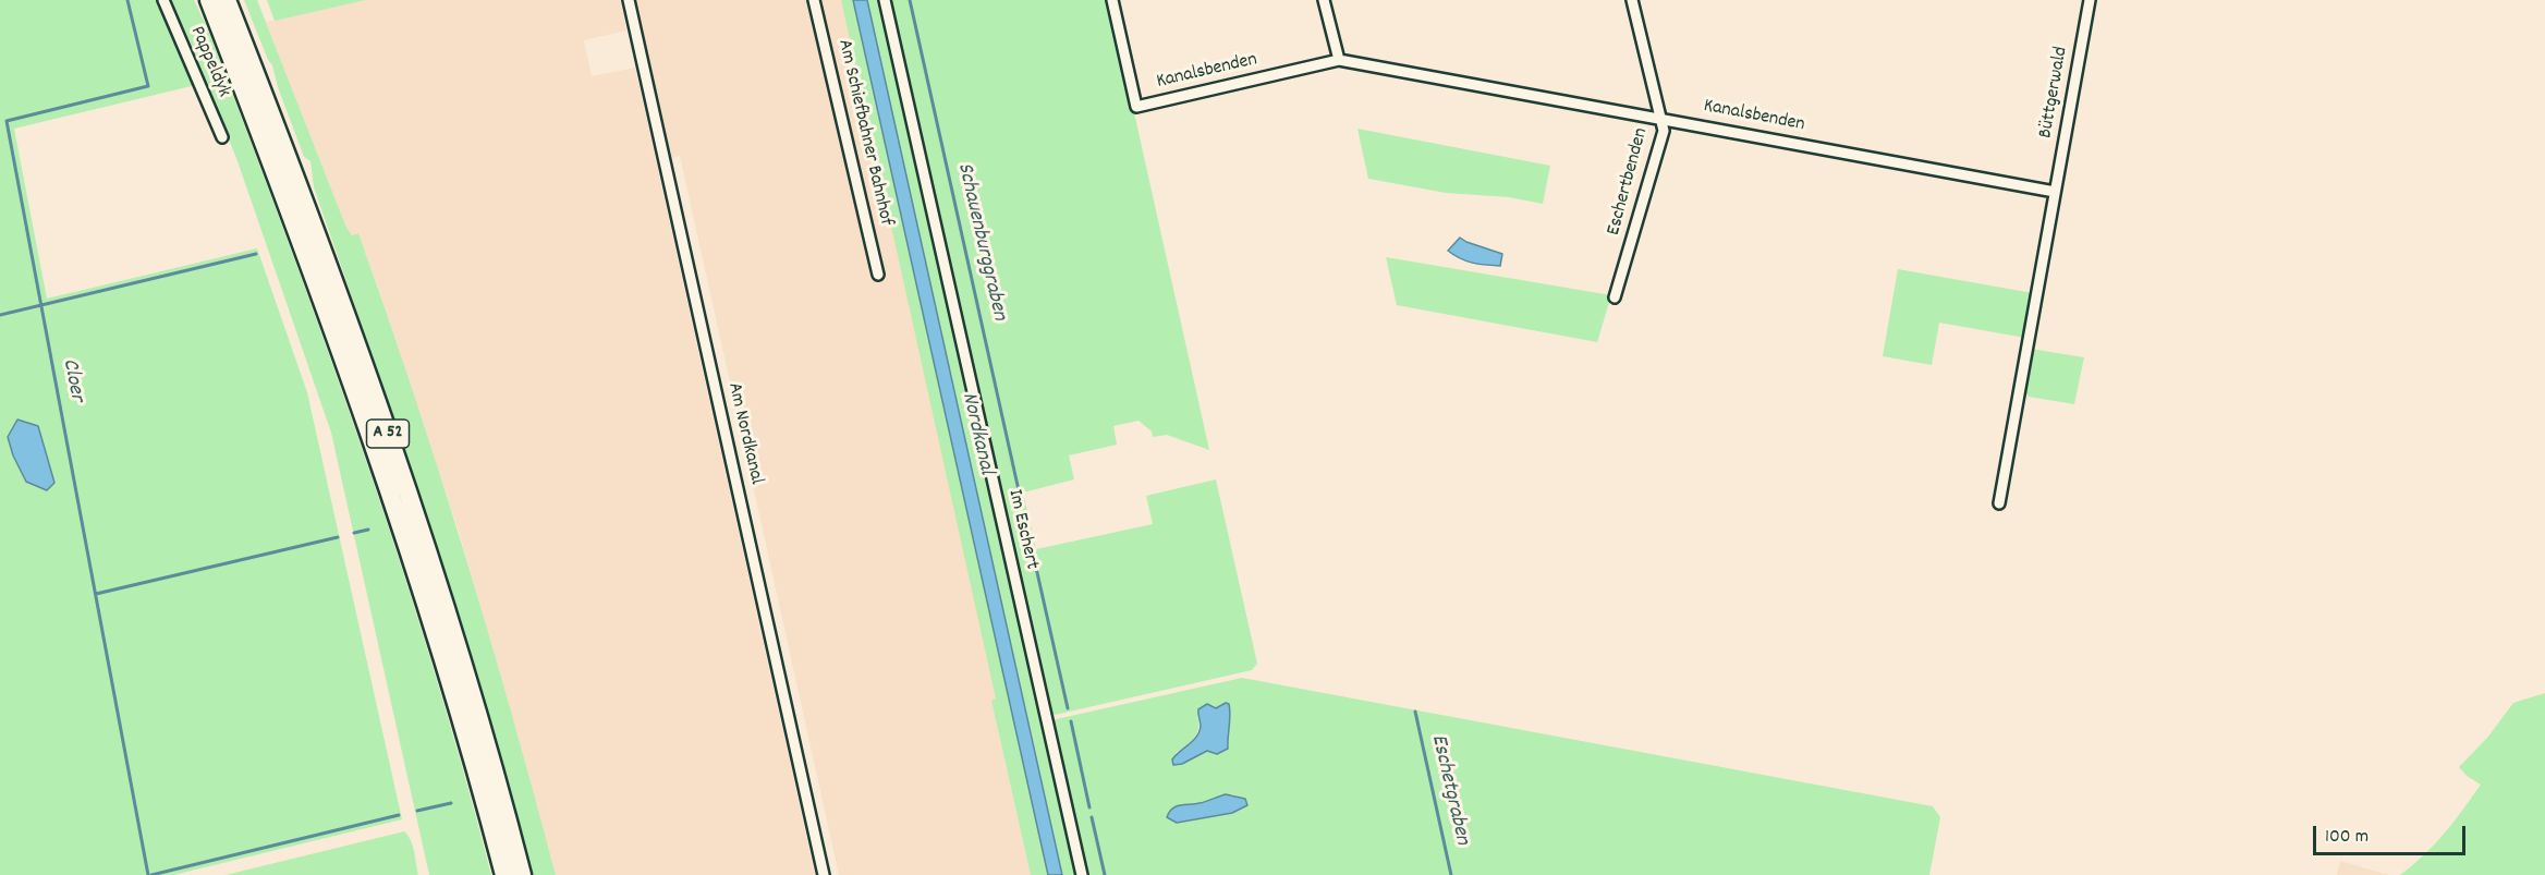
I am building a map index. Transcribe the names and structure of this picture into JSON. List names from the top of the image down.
{
  "streets": {
    "highway": ["A 52"],
    "street": [
      "Pappeldyk",
      "Kanalsbenden",
      "Büttgerwald",
      "Am Schiefbahner Bahnhof",
      "Eschertbenden",
      "Am Nordkanal",
      "Im Eschert"
    ]
  },
  "crossings": [
    ["Kanalsbenden", "Büttgerwald"],
    ["Kanalsbenden", "Eschertbenden"]
  ],
  "water": [
    "Schauenburggraben",
    "Cloer",
    "Nordkanal",
    "Eschetgraben"
  ],
  "scale_bar": "100 m"
}
